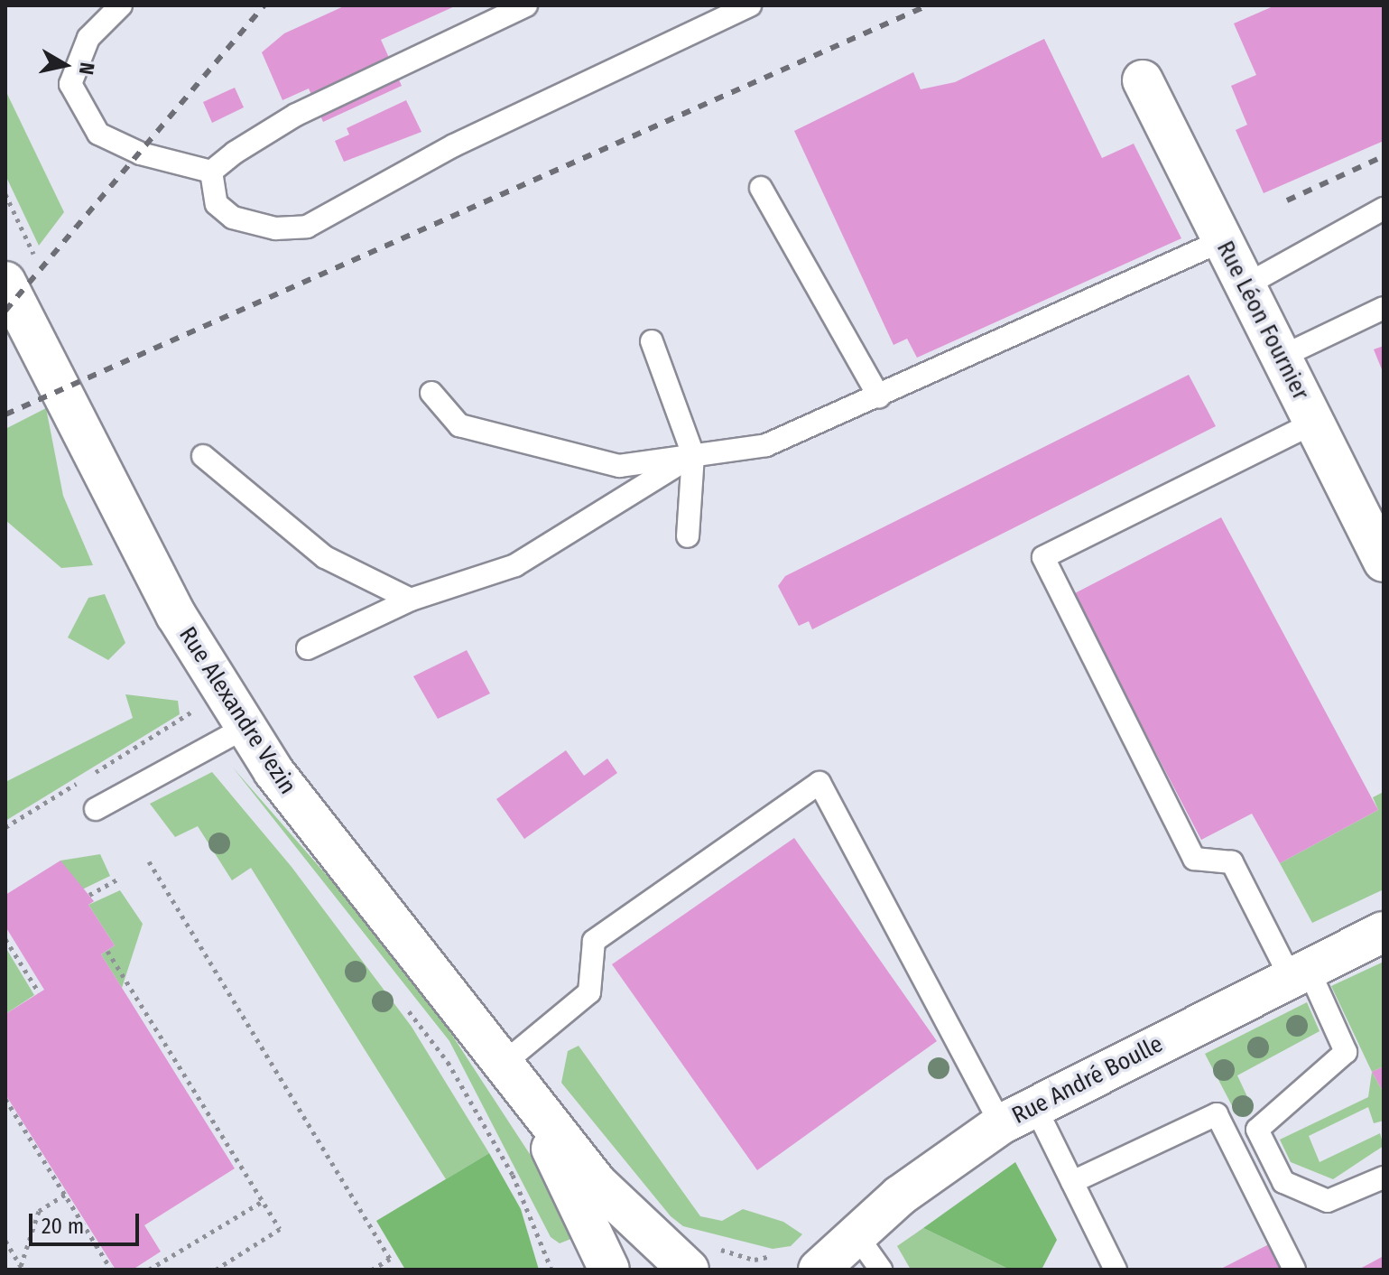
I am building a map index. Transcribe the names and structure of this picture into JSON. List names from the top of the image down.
{
  "streets": {
    "street": ["Rue Léon Fournier", "Rue Alexandre Vezin", "Rue André Boulle"]
  },
  "scale_bar": "20 m",
  "north": "right"
}
